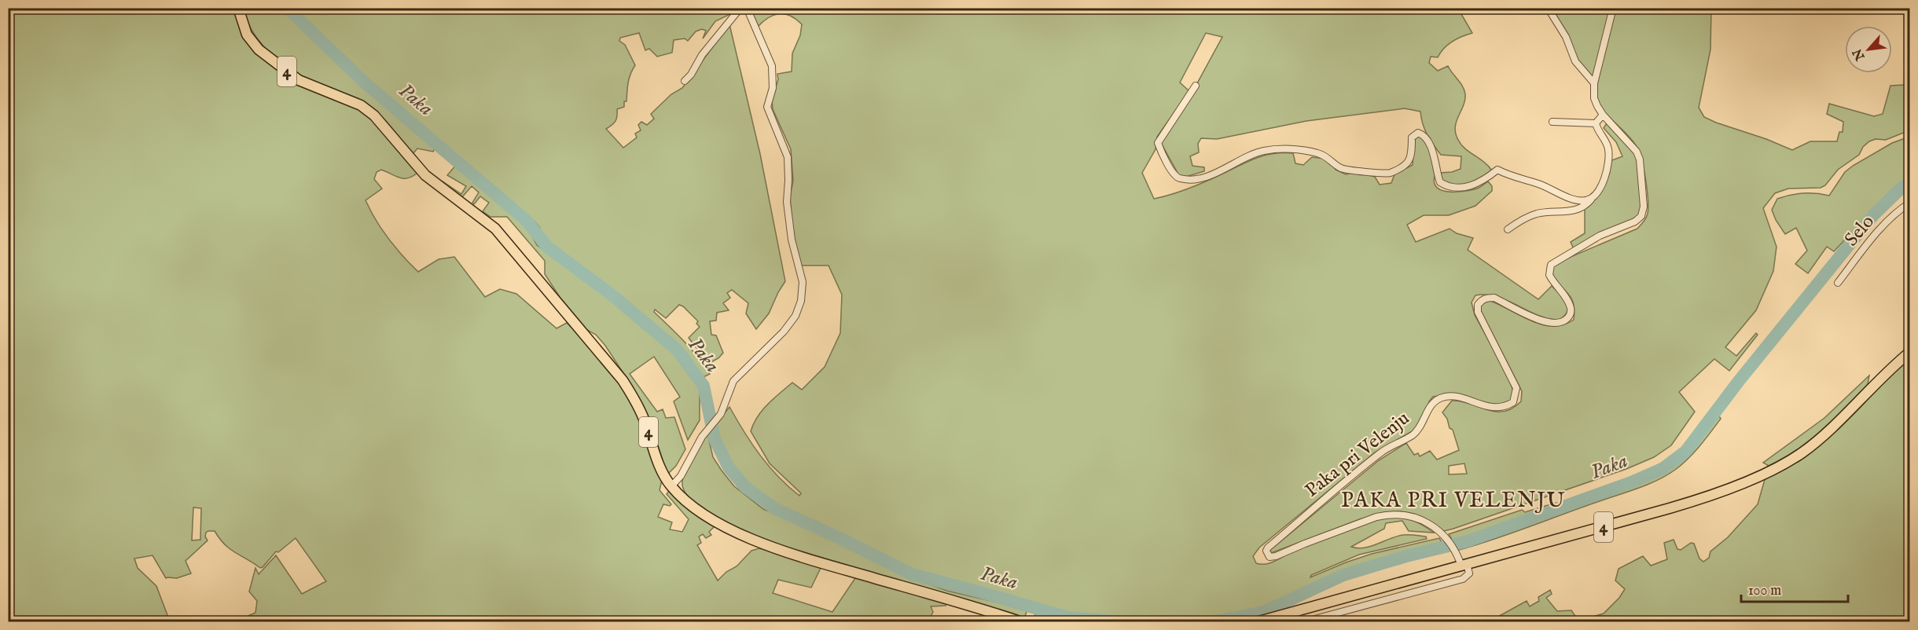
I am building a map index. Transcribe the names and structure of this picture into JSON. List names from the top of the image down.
{
  "streets": {
    "main road": ["4"],
    "street": ["Selo", "Paka pri Velenju"]
  },
  "crossings": [
    ["4", "Paka pri Velenju"]
  ],
  "districts": ["PAKA PRI VELENJU"],
  "water": ["Paka"],
  "scale_bar": "100 m",
  "north": "bottom left"
}
